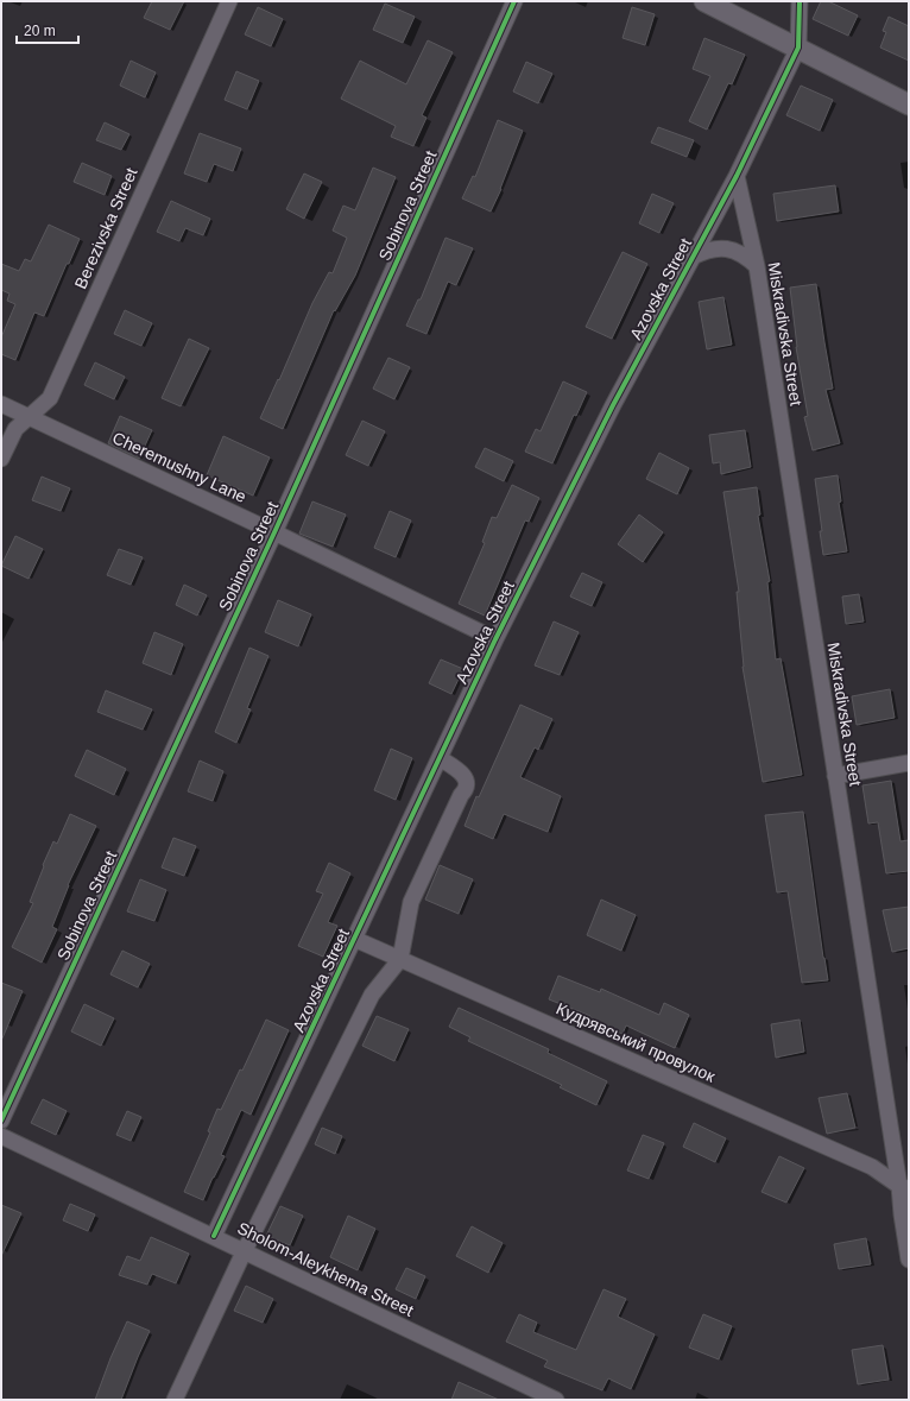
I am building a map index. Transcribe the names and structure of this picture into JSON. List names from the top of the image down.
{
  "streets": {
    "street": [
      "Sobinova Street",
      "Berezivska Street",
      "Azovska Street",
      "Miskradivska Street",
      "Cheremushny Lane",
      "Кудрявський провулок",
      "Sholom-Aleykhema Street"
    ]
  },
  "crossings": [
    ["Sobinova Street", "Cheremushny Lane"],
    ["Berezivska Street", "Cheremushny Lane"],
    ["Azovska Street", "Miskradivska Street"],
    ["Azovska Street", "Cheremushny Lane"],
    ["Azovska Street", "Кудрявський провулок"],
    ["Azovska Street", "Sholom-Aleykhema Street"],
    ["Miskradivska Street", "Кудрявський провулок"]
  ],
  "scale_bar": "20 m"
}
